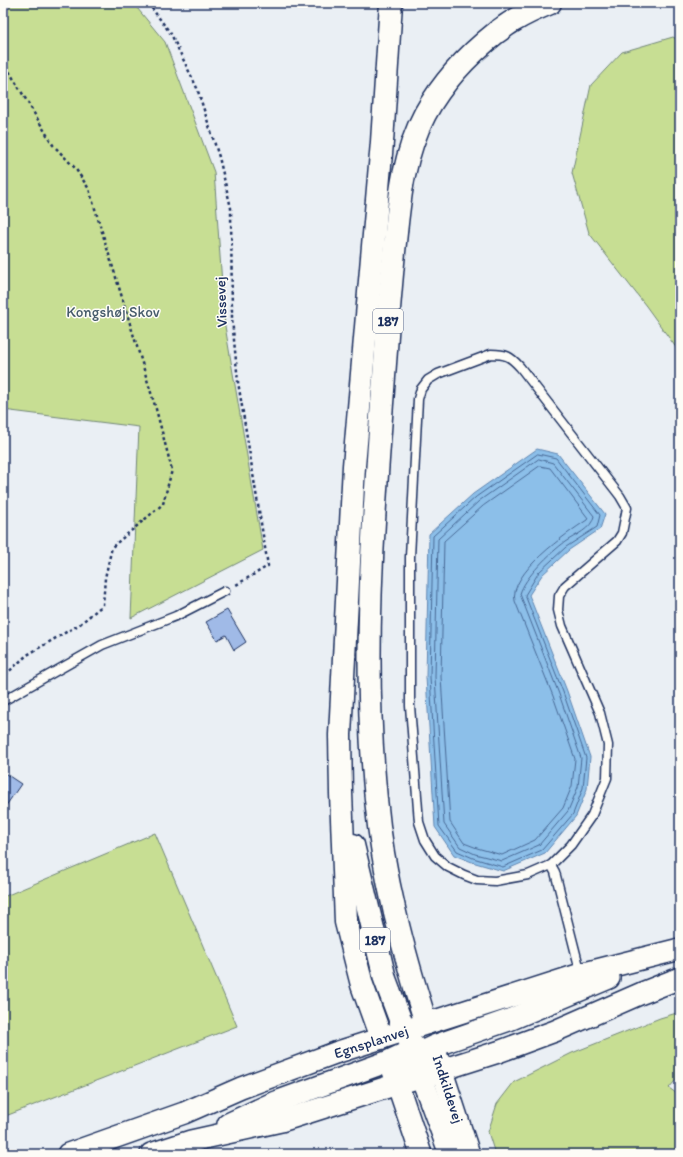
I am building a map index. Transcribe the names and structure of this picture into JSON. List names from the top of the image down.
{
  "streets": {
    "highway": ["187"],
    "main road": ["Egnsplanvej", "Indkildevej"],
    "path": ["Vissevej"]
  },
  "crossings": [
    ["187", "Egnsplanvej"]
  ],
  "parks": ["Kongshøj Skov"]
}
